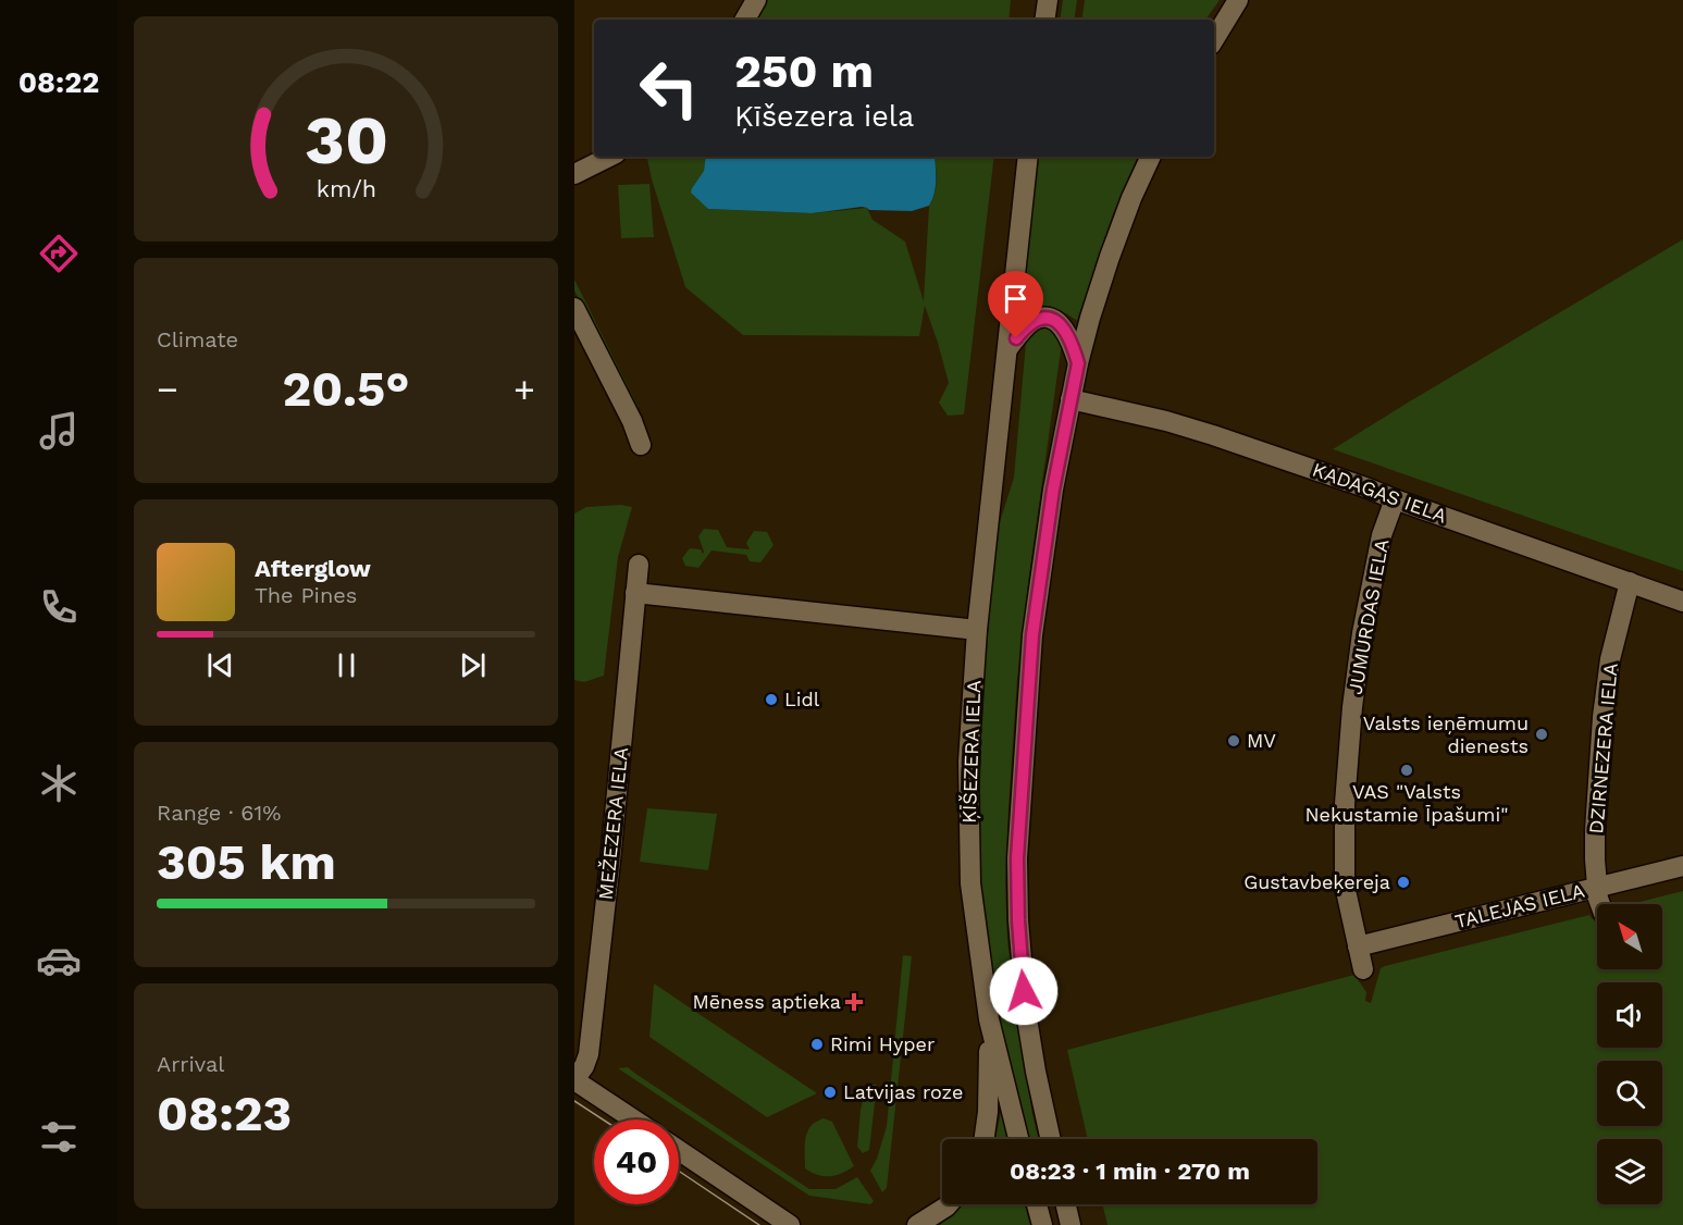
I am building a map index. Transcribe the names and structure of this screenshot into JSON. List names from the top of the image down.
{
  "streets": {
    "street": [
      "KADAGAS IELA",
      "JUMURDAS IELA",
      "DZIRNEZERA IELA",
      "ĶĪŠEZERA IELA",
      "MEŽEZERA IELA",
      "TALEJAS IELA"
    ]
  },
  "crossings": [
    ["KADAGAS IELA", "JUMURDAS IELA"],
    ["KADAGAS IELA", "DZIRNEZERA IELA"],
    ["JUMURDAS IELA", "TALEJAS IELA"],
    ["DZIRNEZERA IELA", "TALEJAS IELA"]
  ],
  "places": {
    "other": [
      "Lidl",
      "Valsts ieņēmumu dienests",
      "MV",
      "VAS \"Valsts Nekustamie Īpašumi\"",
      "Gustavbeķereja",
      "Rimi Hyper",
      "Latvijas roze"
    ],
    "health": ["Mēness aptieka"]
  },
  "north": "top left",
  "page": {
    "tabs": "08:22",
    "turn": ["250 m", "Ķīšezera iela"],
    "tile": [
      "Climate",
      ["Range · 61%", "305 km"],
      ["Arrival", "08:23"]
    ],
    "heat": ["−", "20.5°", "+"],
    "song": ["Afterglow", "The Pines"],
    "limit": "40",
    "trip": "08:23 · 1 min · 270 m",
    "gauge": ["30", "km/h"]
  }
}
